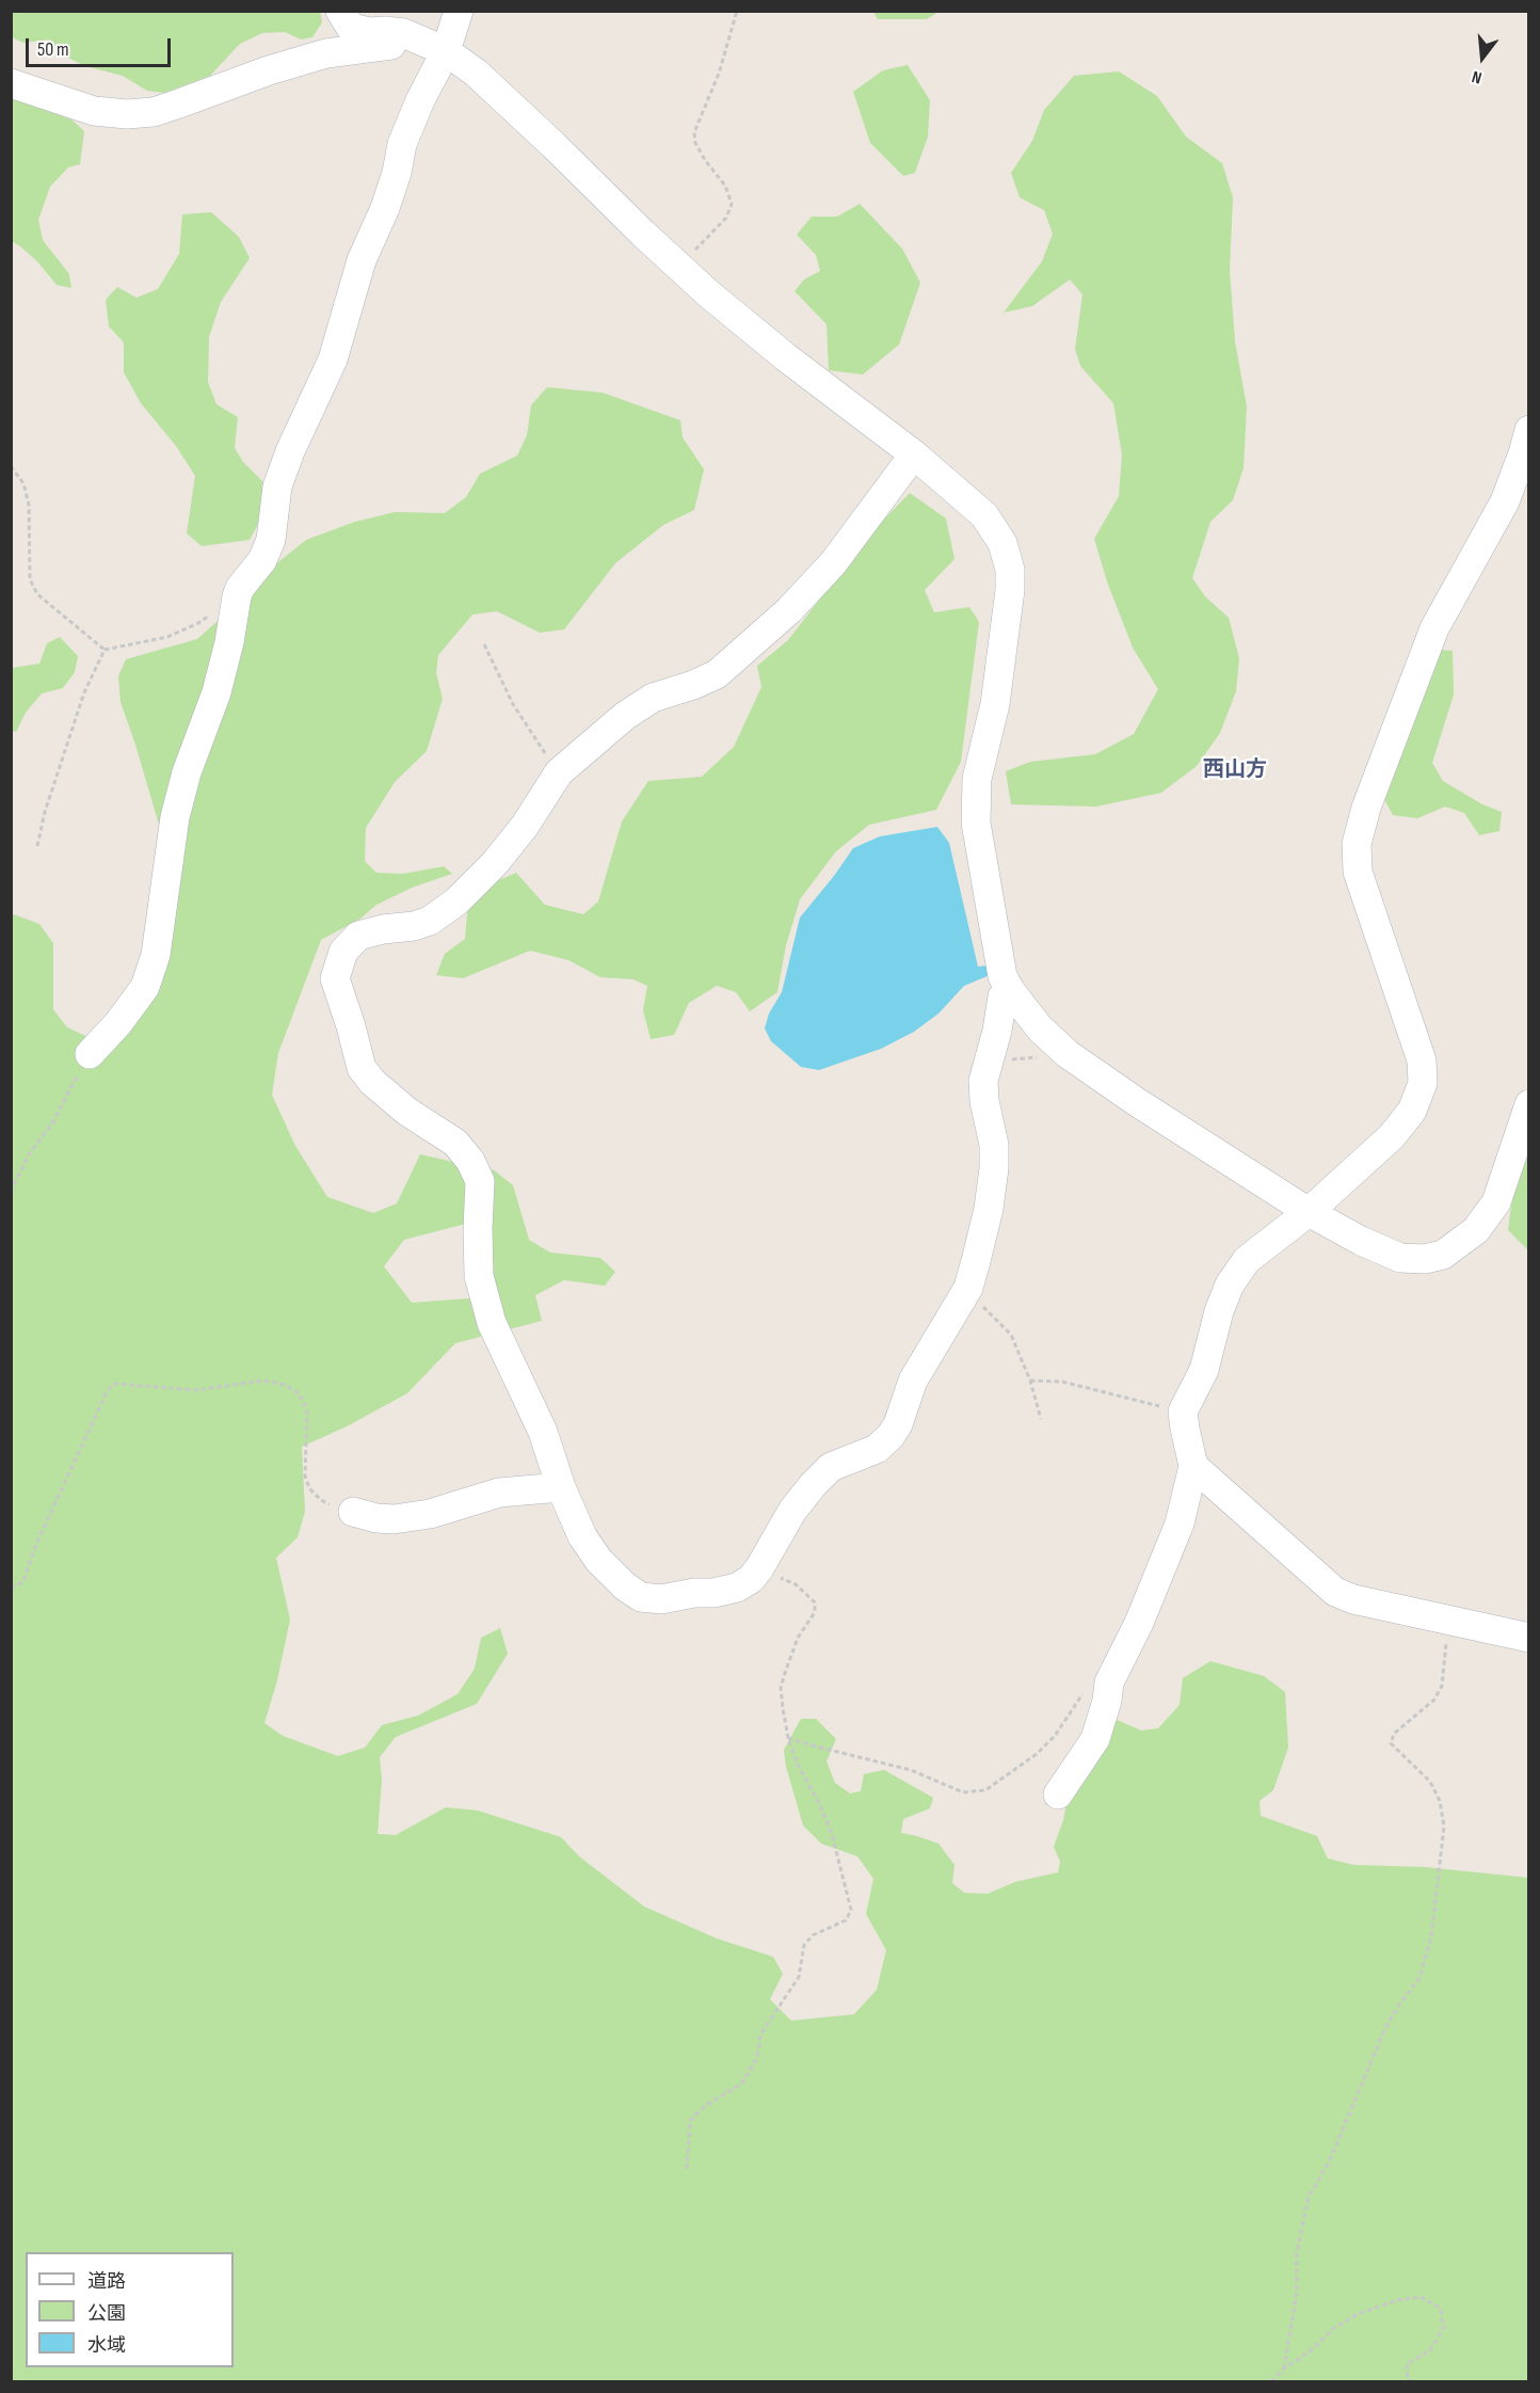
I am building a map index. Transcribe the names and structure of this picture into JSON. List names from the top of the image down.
{
  "districts": ["西山方"],
  "legend": ["道路", "公園", "水域"],
  "scale_bar": "50 m",
  "north": "bottom"
}
